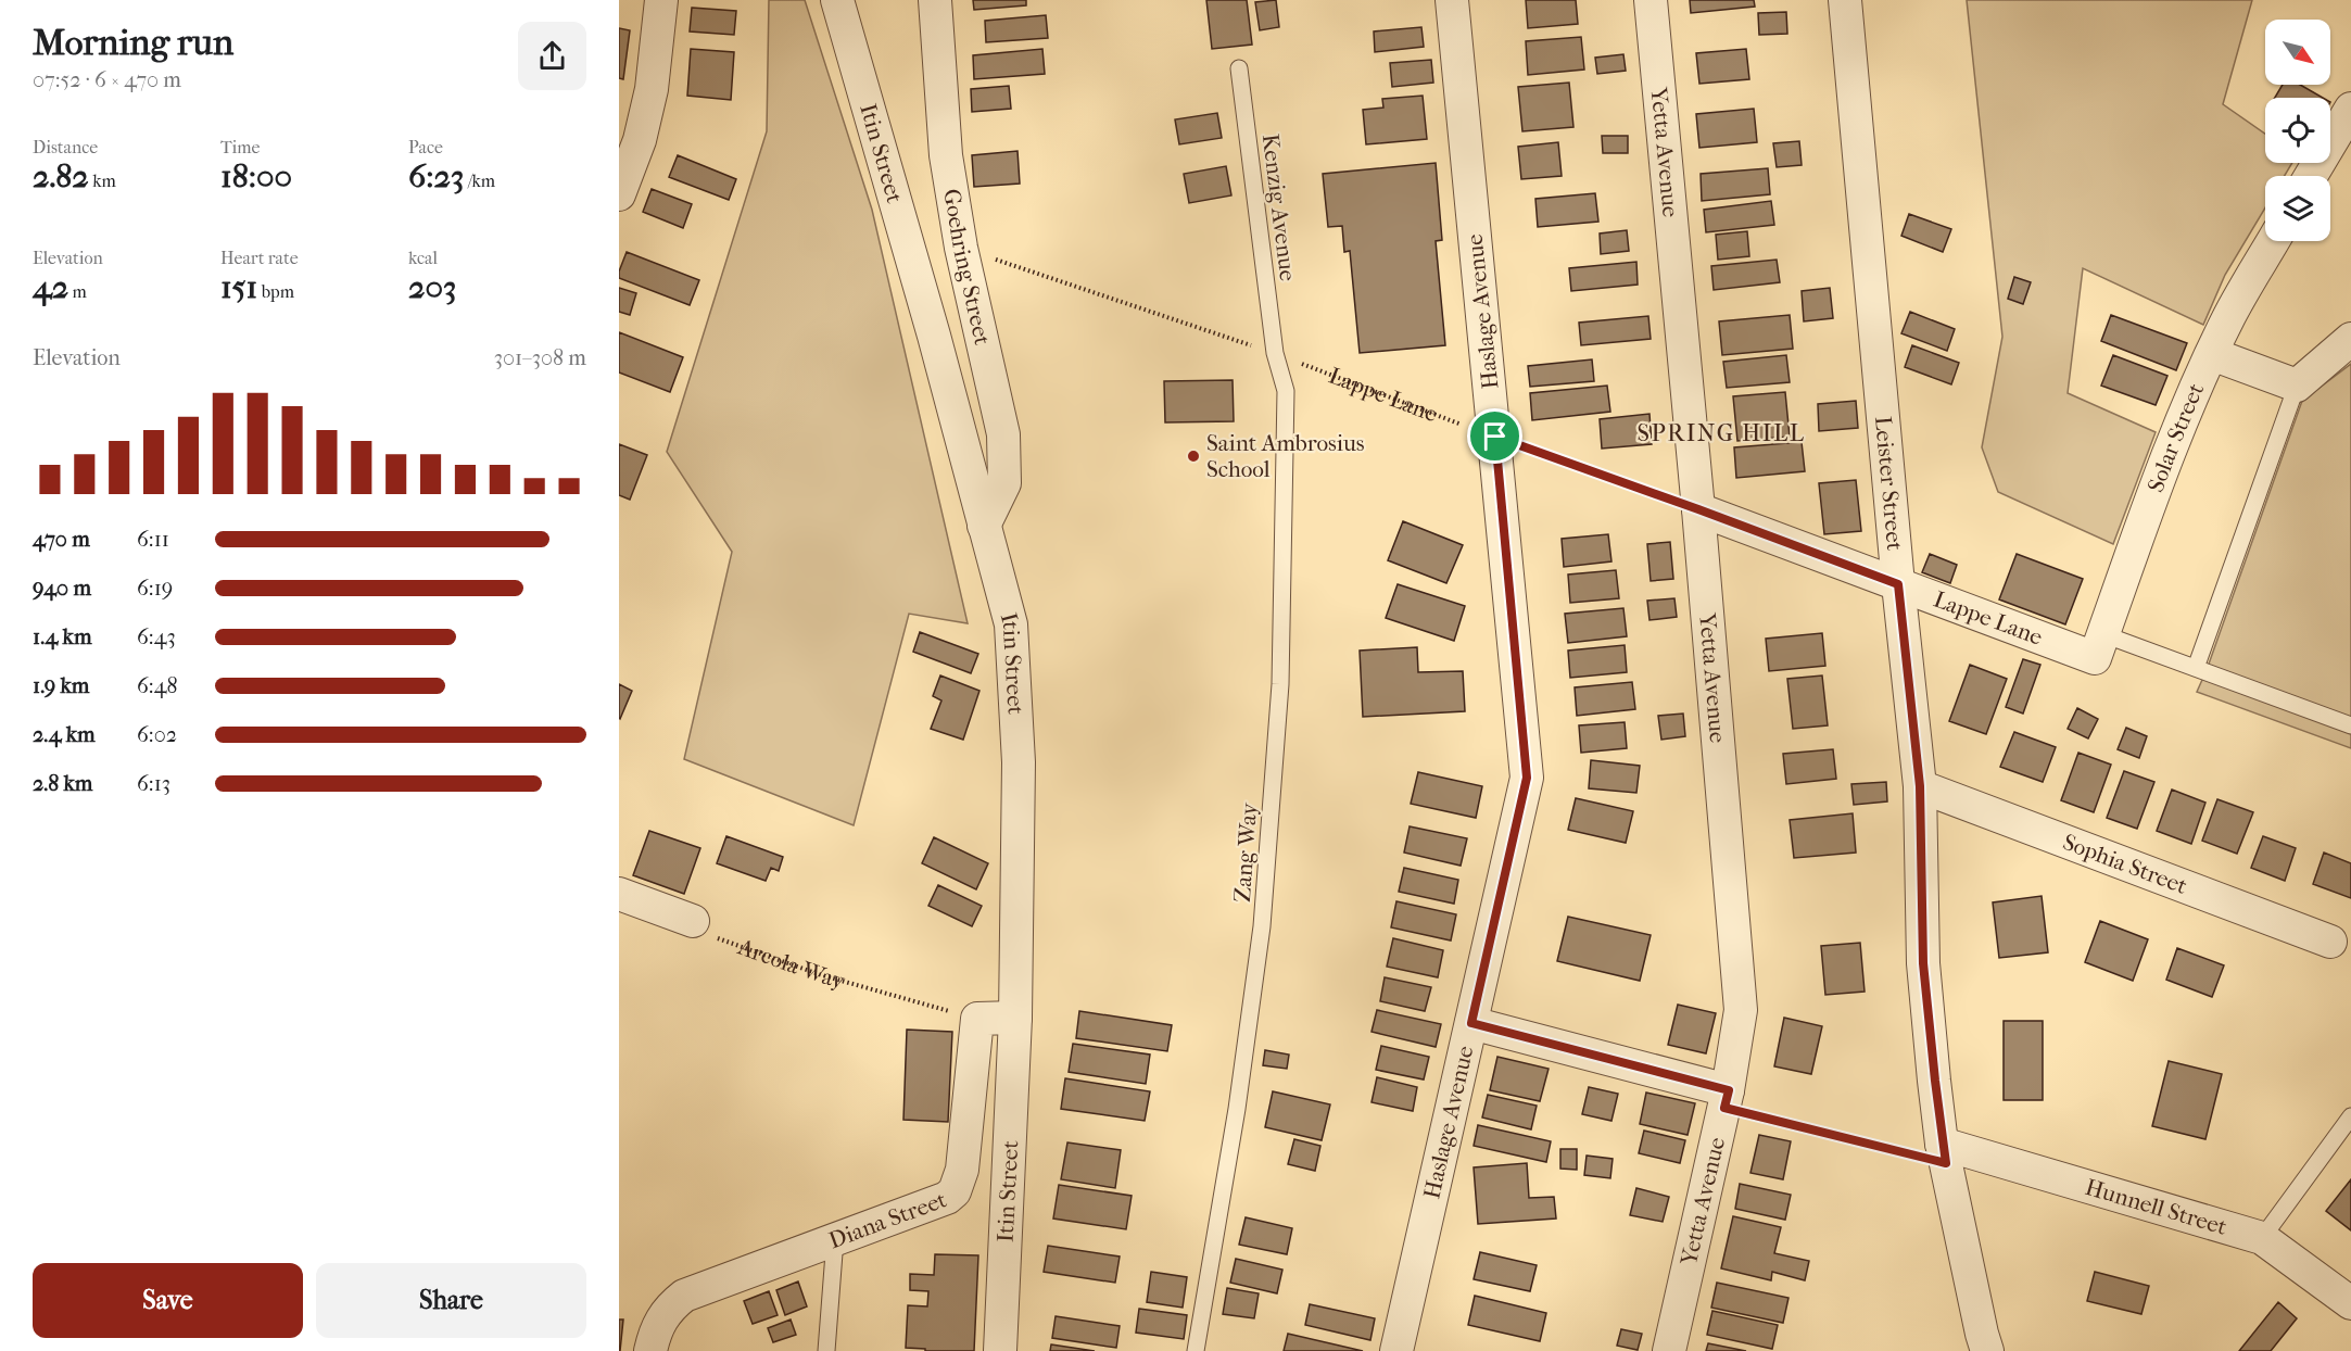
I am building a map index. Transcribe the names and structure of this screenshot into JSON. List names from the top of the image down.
{
  "streets": {
    "street": [
      "Itin Street",
      "Yetta Avenue",
      "Goehring Street",
      "Haslage Avenue",
      "Lappe Lane",
      "Solar Street",
      "Leister Street",
      "Sophia Street",
      "Hunnell Street",
      "Diana Street"
    ],
    "lane": ["Kenzig Avenue", "Zang Way"],
    "path": ["Arcola Way"]
  },
  "crossings": [
    ["Itin Street", "Goehring Street"],
    ["Yetta Avenue", "Lappe Lane"],
    ["Kenzig Avenue", "Lappe Lane"],
    ["Kenzig Avenue", "Zang Way"],
    ["Goehring Street", "Lappe Lane"],
    ["Haslage Avenue", "Lappe Lane"],
    ["Lappe Lane", "Solar Street"],
    ["Lappe Lane", "Leister Street"],
    ["Lappe Lane", "Zang Way"],
    ["Leister Street", "Sophia Street"],
    ["Leister Street", "Hunnell Street"],
    ["Arcola Way", "Diana Street"]
  ],
  "districts": ["SPRING HILL"],
  "places": ["Saint Ambrosius School"],
  "north": "bottom right",
  "page": {
    "heading": ["Morning run", "07:52 · 6 × 470 m"],
    "stats": [
      ["Distance", "2.82 km"],
      ["Time", "18:00"],
      ["Pace", "6:23 /km"],
      ["Elevation", "42 m"],
      ["Heart rate", "151 bpm"],
      ["kcal", "203"]
    ],
    "chart": ["Elevation", "301–308 m"],
    "list": [
      {
        "name": "470 m",
        "note": "6:11"
      },
      {
        "name": "940 m",
        "note": "6:19"
      },
      {
        "name": "1.4 km",
        "note": "6:43"
      },
      {
        "name": "1.9 km",
        "note": "6:48"
      },
      {
        "name": "2.4 km",
        "note": "6:02"
      },
      {
        "name": "2.8 km",
        "note": "6:13"
      }
    ],
    "buttons": ["Save", "Share"]
  }
}
